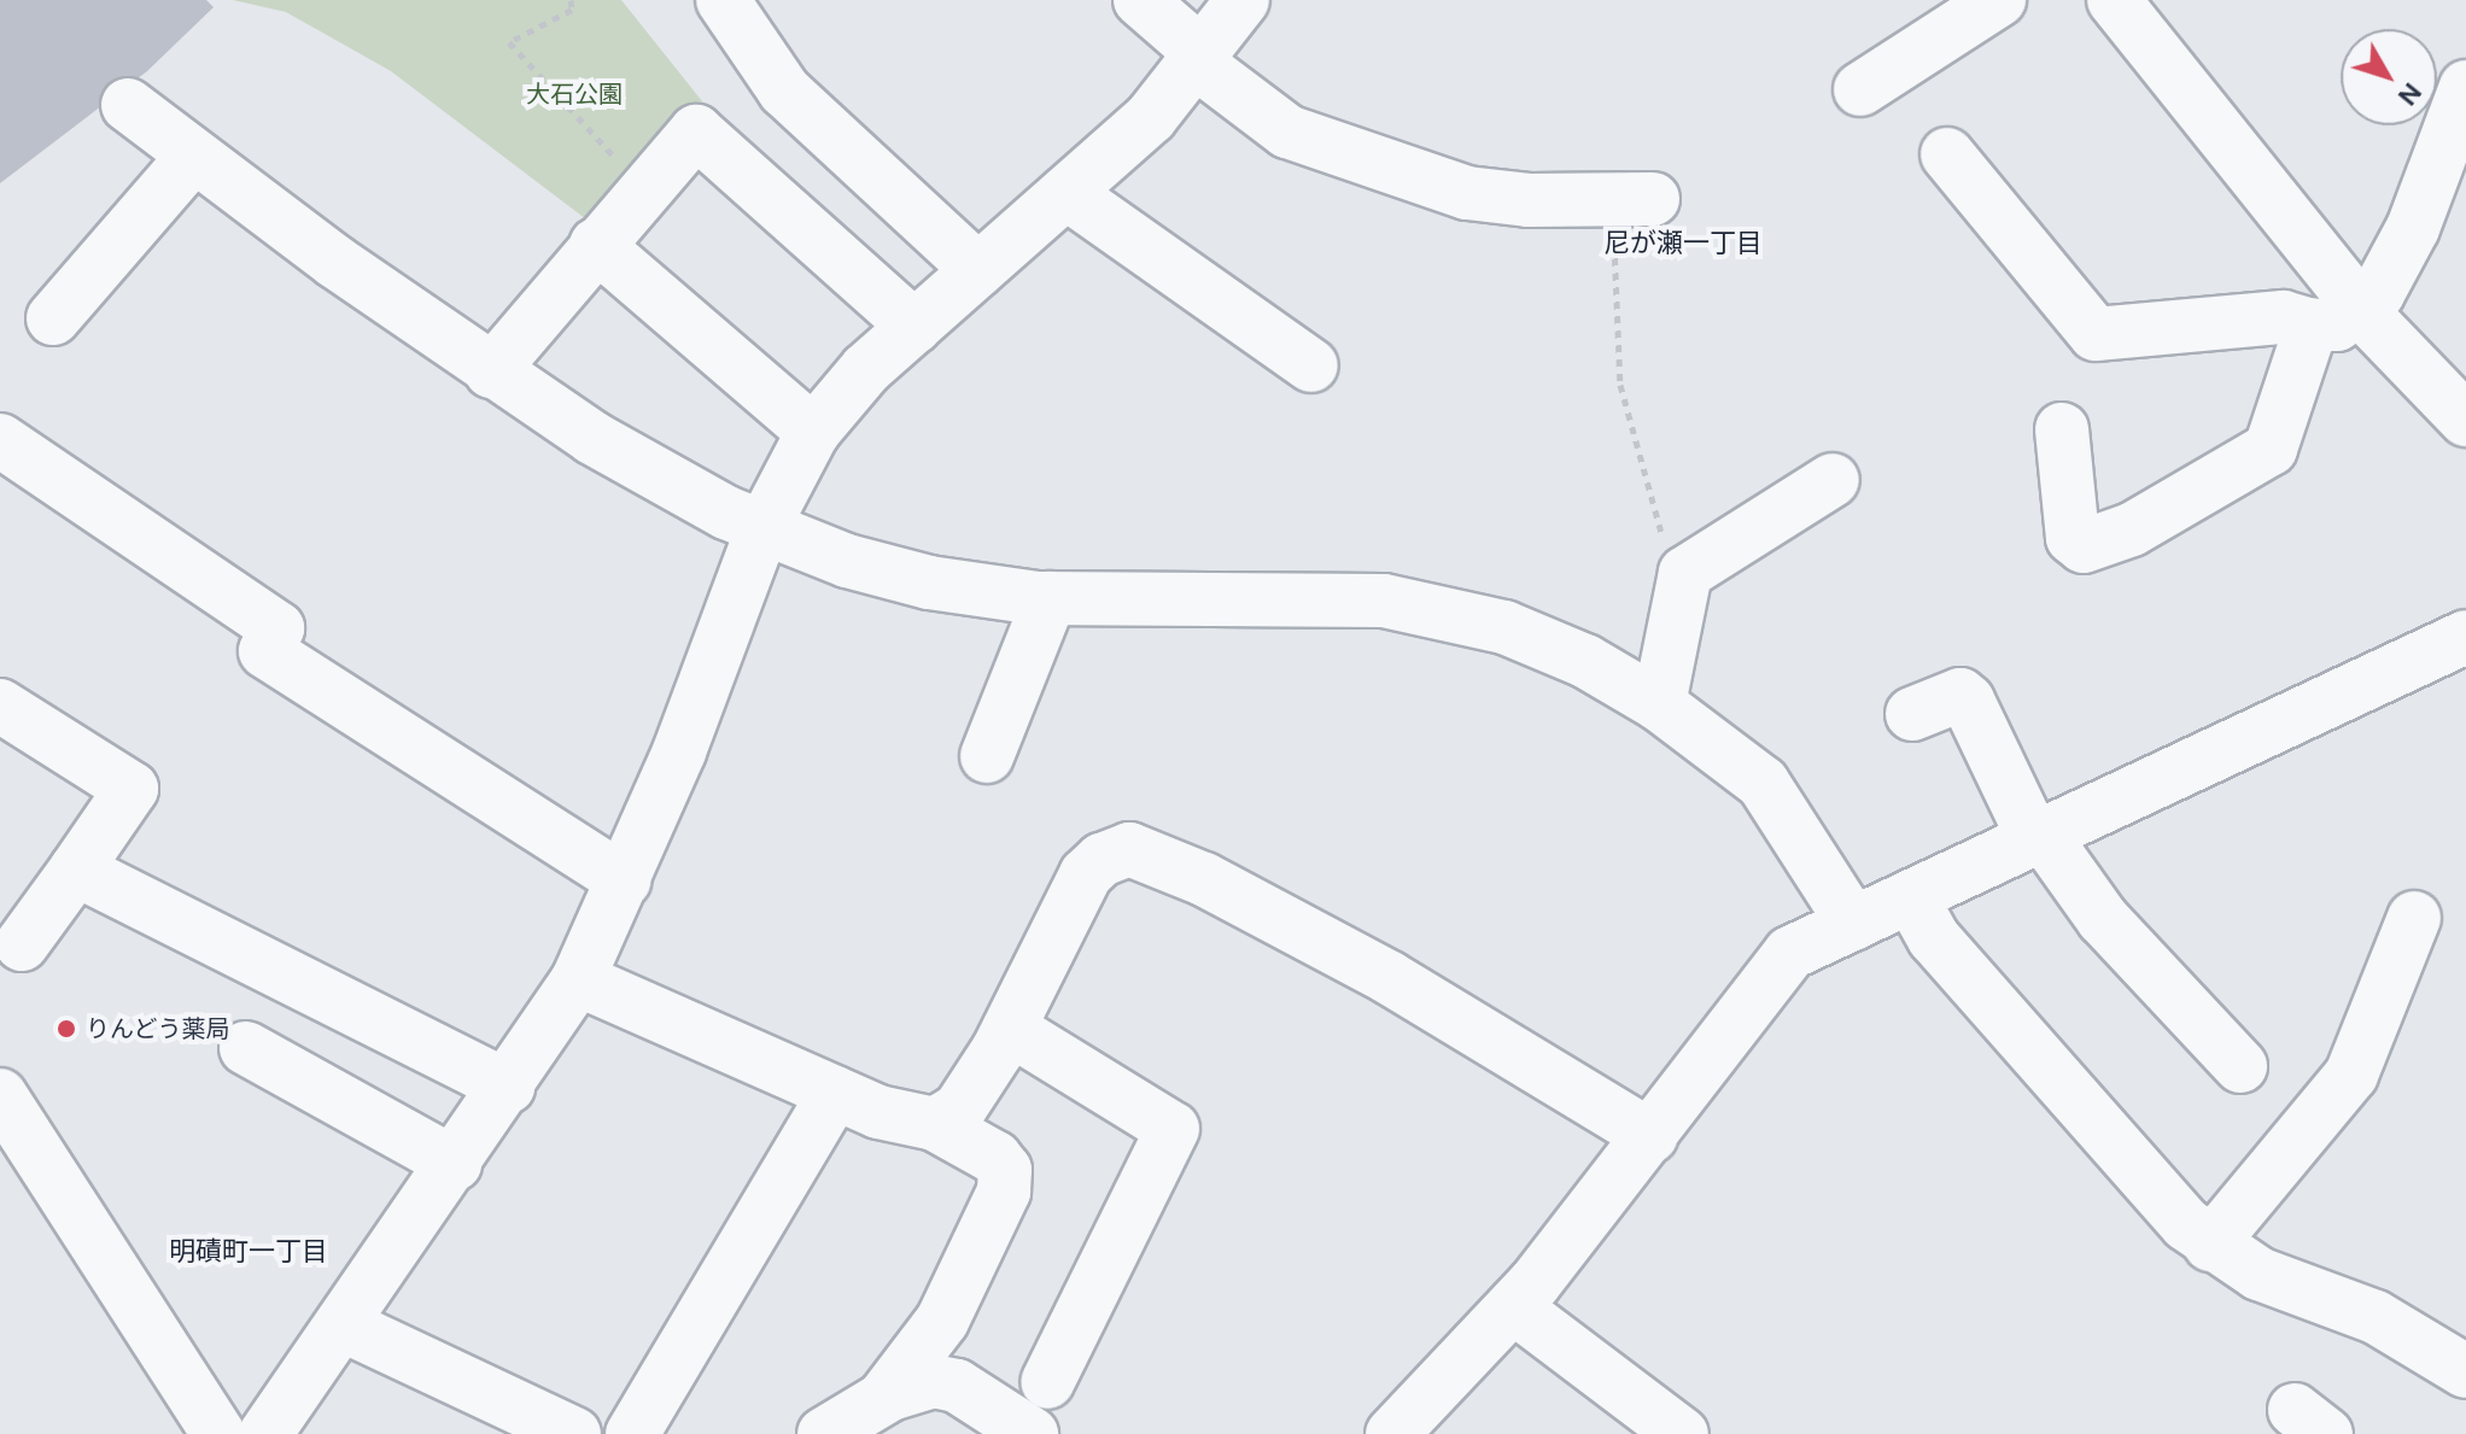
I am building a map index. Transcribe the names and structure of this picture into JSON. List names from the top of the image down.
{
  "districts": ["尼が瀬一丁目", "明磧町一丁目"],
  "parks": ["大石公園"],
  "places": ["りんどう薬局"],
  "north": "bottom right"
}
